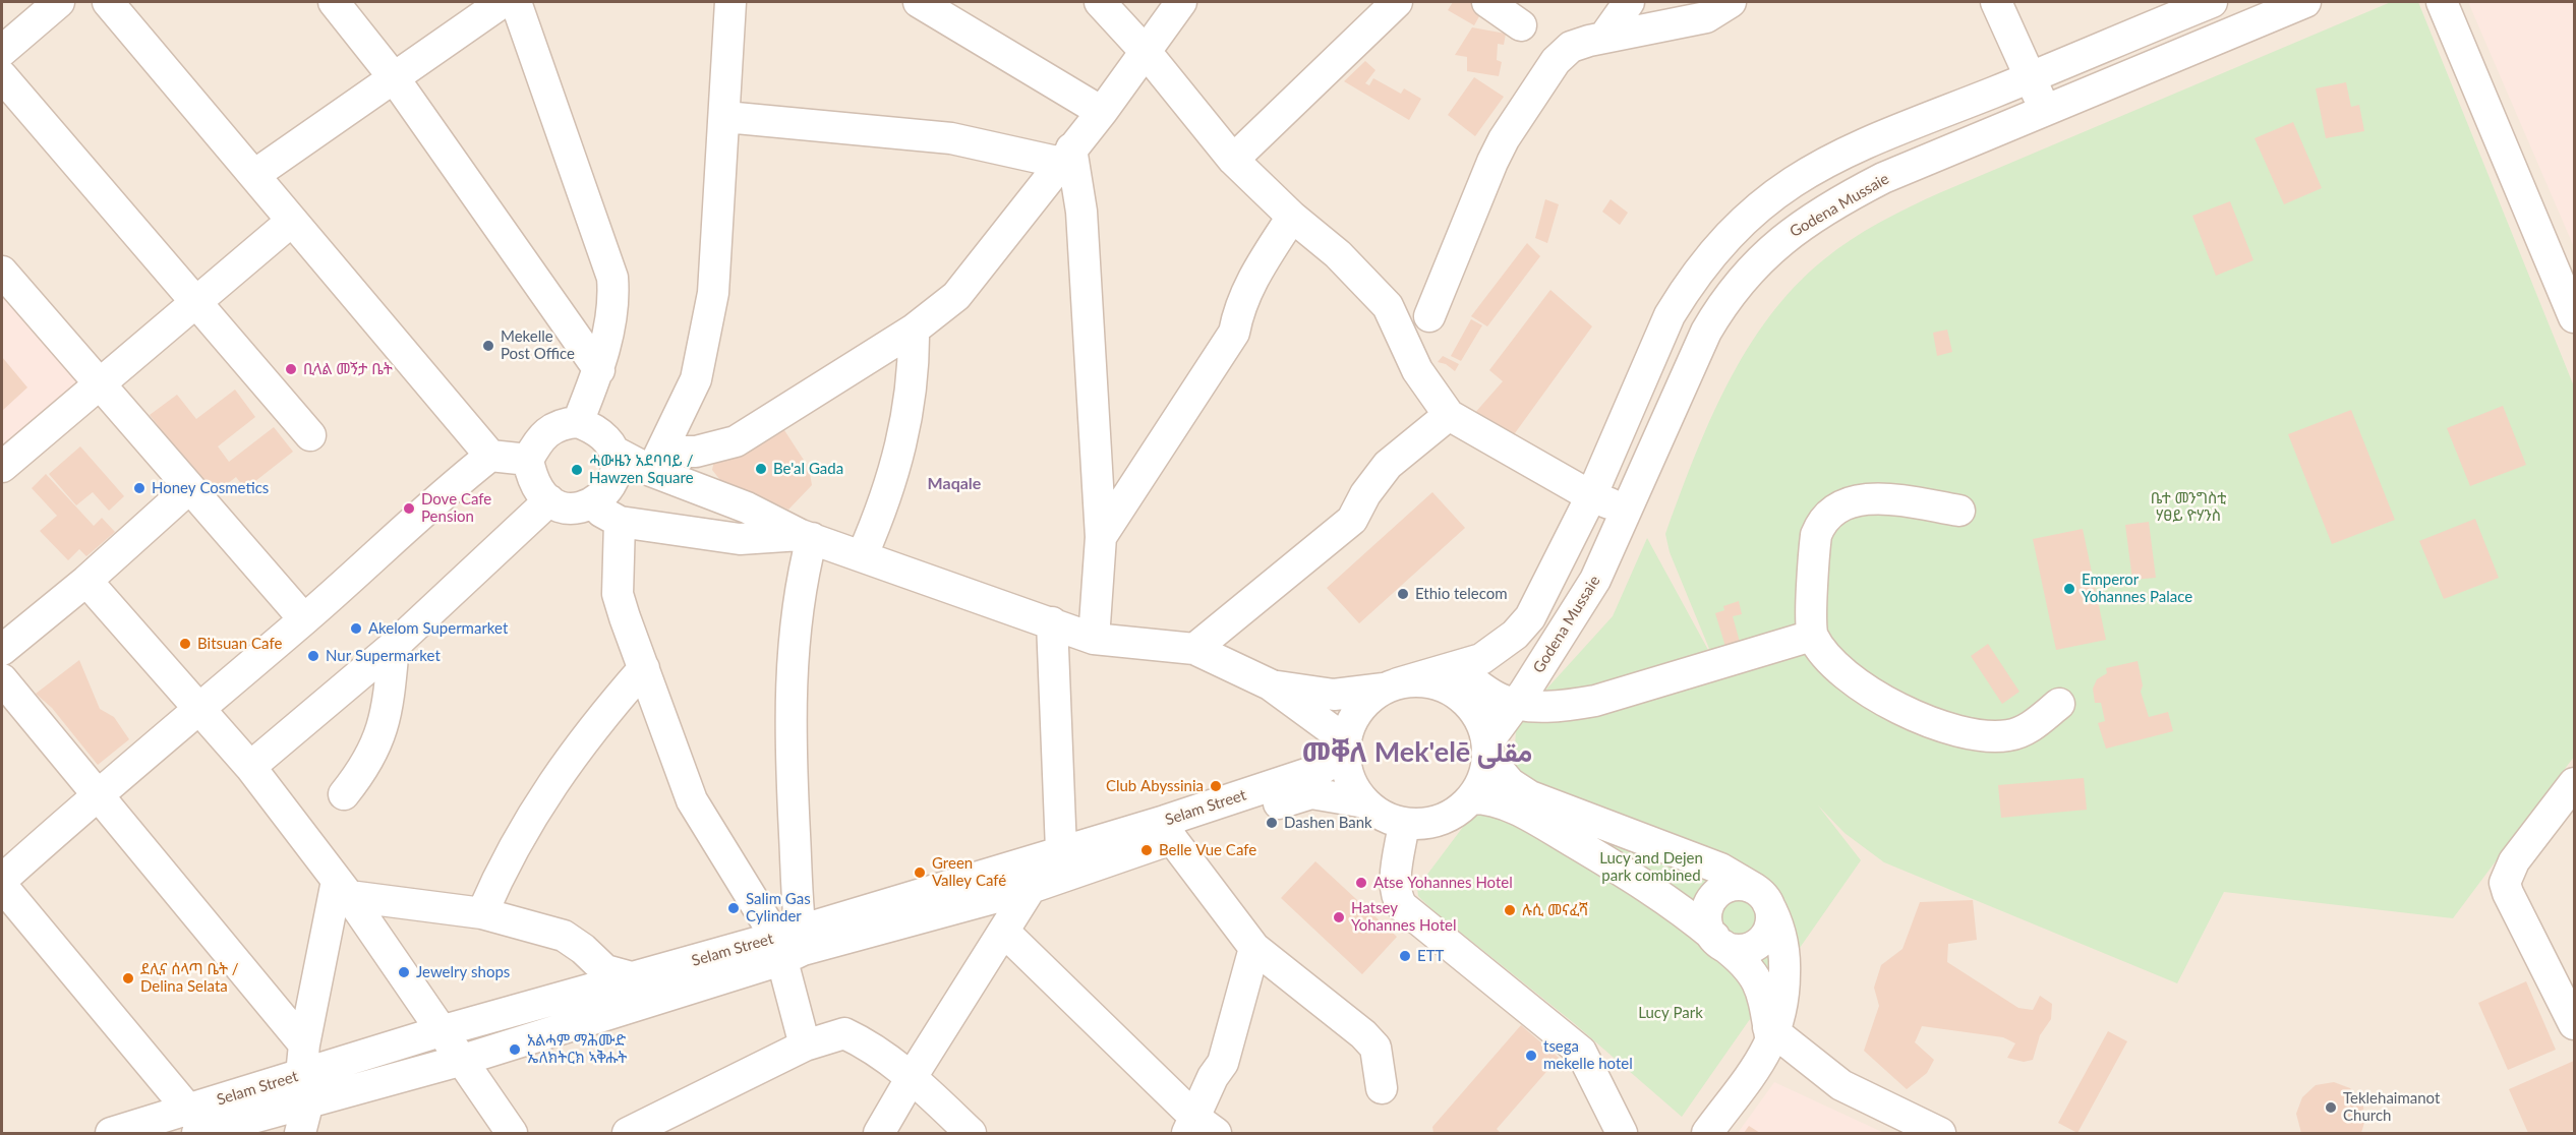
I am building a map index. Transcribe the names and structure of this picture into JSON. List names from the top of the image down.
{
  "streets": {
    "street": ["Godena Mussaie", "Selam Street"]
  },
  "crossings": [
    ["Godena Mussaie", "Selam Street"]
  ],
  "districts": ["Maqale", "መቐለ Mek'elē مقلى"],
  "parks": ["ቤተ መንግስቲ ሃፀይ ዮሃንስ", "Lucy and Dejen park combined", "Lucy Park"],
  "places": [
    "Mekelle Post Office",
    "ቢላል መኝታ ቤት",
    "Be'al Gada",
    "ሓውዜን አደባባይ / Hawzen Square",
    "Honey Cosmetics",
    "Dove Cafe Pension",
    "Emperor Yohannes Palace",
    "Ethio telecom",
    "Akelom Supermarket",
    "Bitsuan Cafe",
    "Nur Supermarket",
    "Club Abyssinia",
    "Dashen Bank",
    "Belle Vue Cafe",
    "Green Valley Café",
    "Atse Yohannes Hotel",
    "Salim Gas Cylinder",
    "ሉሲ መናፈሻ",
    "Hatsey Yohannes Hotel",
    "ETT",
    "Jewelry shops",
    "ደሊና ሰላጣ ቤት / Delina Selata",
    "አልሓም ማሕሙድ ኤለክትርክ ኣቅሑት",
    "tsega mekelle hotel",
    "Teklehaimanot Church"
  ]
}
